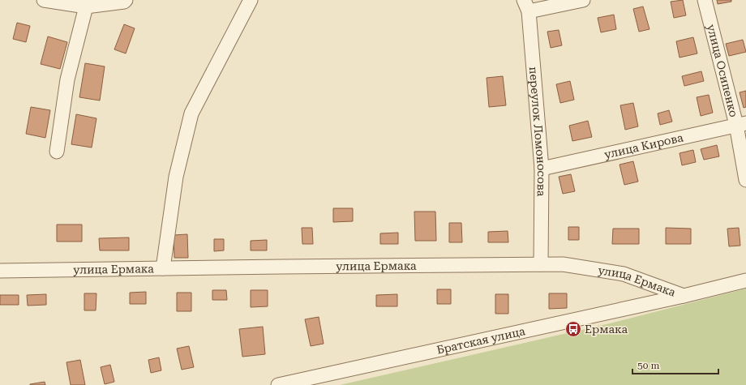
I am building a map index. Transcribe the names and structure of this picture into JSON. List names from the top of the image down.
{
  "streets": {
    "street": [
      "улица Осипенко",
      "переулок Ломоносова",
      "улица Кирова",
      "улица Ермака",
      "Братская улица"
    ]
  },
  "crossings": [
    ["улица Осипенко", "улица Кирова"],
    ["переулок Ломоносова", "улица Кирова"],
    ["переулок Ломоносова", "улица Ермака"],
    ["улица Ермака", "Братская улица"]
  ],
  "places": {
    "bus stop": ["Ермака"]
  },
  "scale_bar": "50 m"
}
